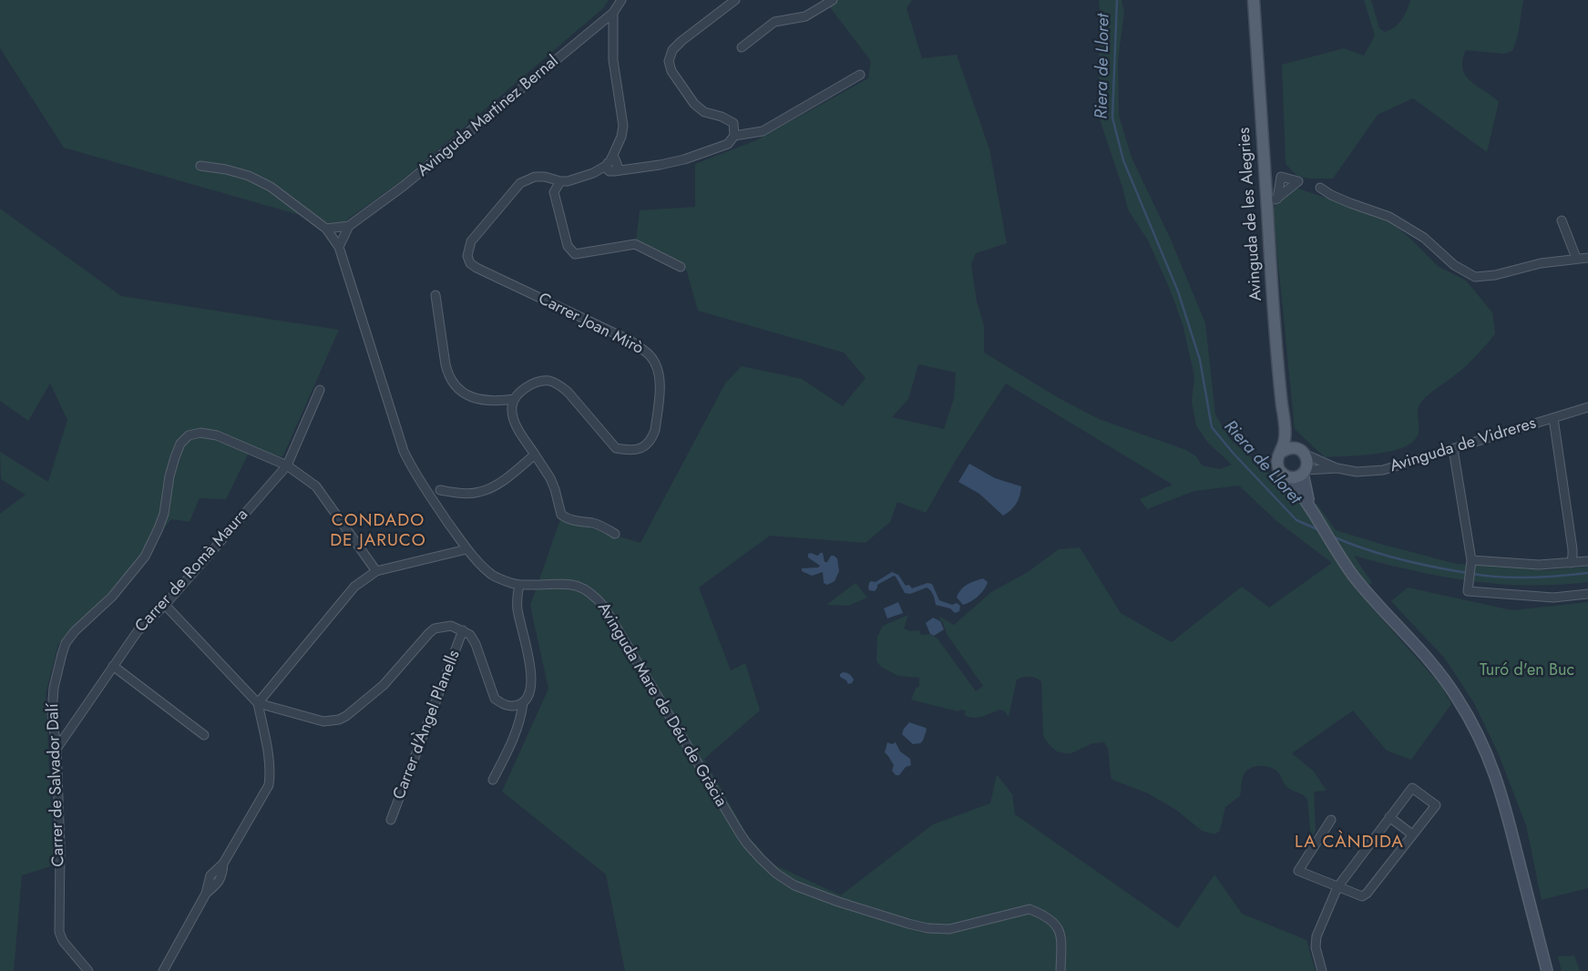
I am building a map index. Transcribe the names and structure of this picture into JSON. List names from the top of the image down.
{
  "streets": {
    "main road": ["Avinguda de les Alegries"],
    "street": [
      "Avinguda Martinez Bernal",
      "Carrer Joan Mirò",
      "Avinguda de Vidreres",
      "Carrer de Romà Maura",
      "Avinguda Mare de Déu de Gràcia",
      "Carrer d'Àngel Planells",
      "Carrer de Salvador Dalí"
    ]
  },
  "crossings": [
    ["Avinguda Martinez Bernal", "Avinguda Mare de Déu de Gràcia"],
    ["Carrer de Romà Maura", "Carrer de Salvador Dalí"]
  ],
  "districts": ["CONDADO DE JARUCO", "LA CÀNDIDA"],
  "water": ["Riera de Lloret"],
  "parks": ["Turó d'en Buc"]
}
